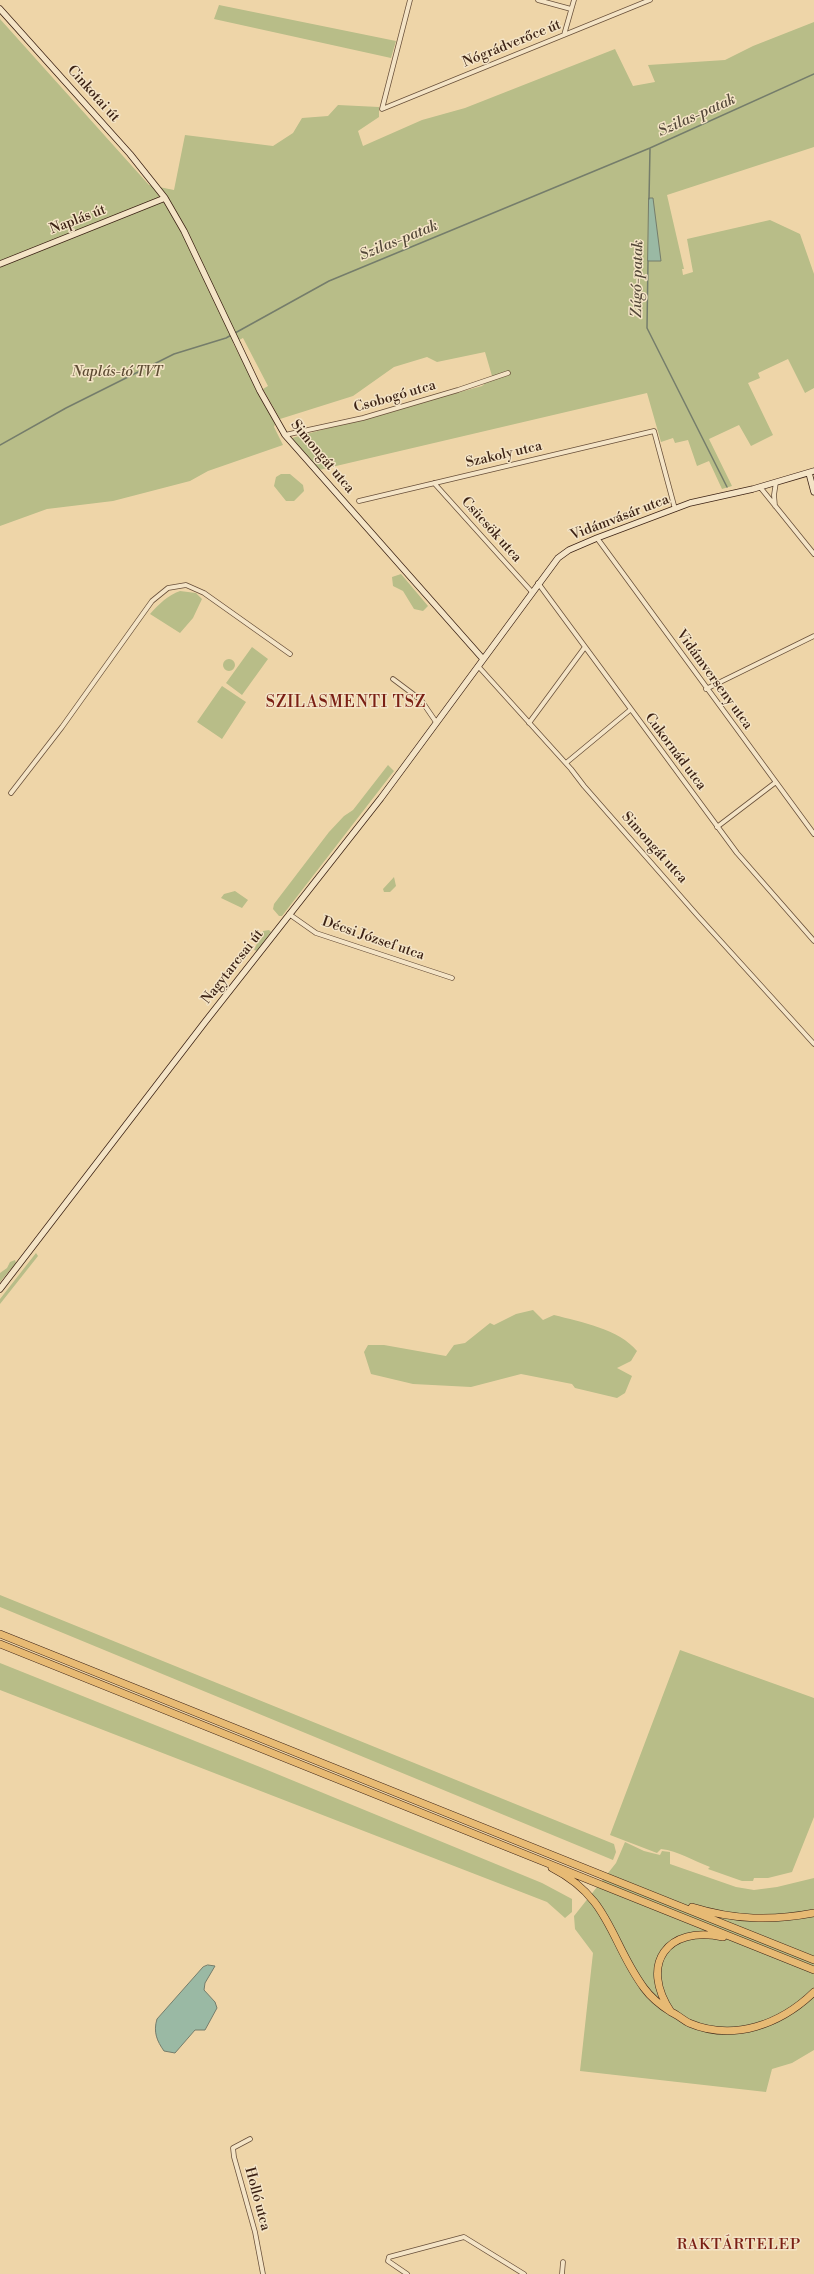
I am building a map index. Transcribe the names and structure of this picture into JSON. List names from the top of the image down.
{
  "streets": {
    "main road": [
      "Cinkotai út",
      "Naplás út",
      "Simongát utca",
      "Vidámvásár utca",
      "Nagytarcsai út"
    ],
    "street": [
      "Nógrádverőce út",
      "Csobogó utca",
      "Szakoly utca",
      "Csücsök utca",
      "Vidámverseny utca",
      "Cukornád utca",
      "Décsi József utca",
      "Holló utca"
    ]
  },
  "crossings": [
    ["Cinkotai út", "Naplás út"],
    ["Cinkotai út", "Simongát utca"],
    ["Naplás út", "Simongát utca"],
    ["Csobogó utca", "Simongát utca"],
    ["Szakoly utca", "Vidámvásár utca"],
    ["Szakoly utca", "Csücsök utca"],
    ["Simongát utca", "Vidámvásár utca"],
    ["Simongát utca", "Nagytarcsai út"],
    ["Vidámvásár utca", "Csücsök utca"],
    ["Vidámvásár utca", "Vidámverseny utca"],
    ["Vidámvásár utca", "Cukornád utca"],
    ["Vidámvásár utca", "Nagytarcsai út"],
    ["Décsi József utca", "Nagytarcsai út"]
  ],
  "districts": ["SZILASMENTI TSZ", "RAKTÁRTELEP"],
  "water": ["Szilas-patak", "Zúgó-patak"],
  "parks": ["Naplás-tó TVT"]
}
